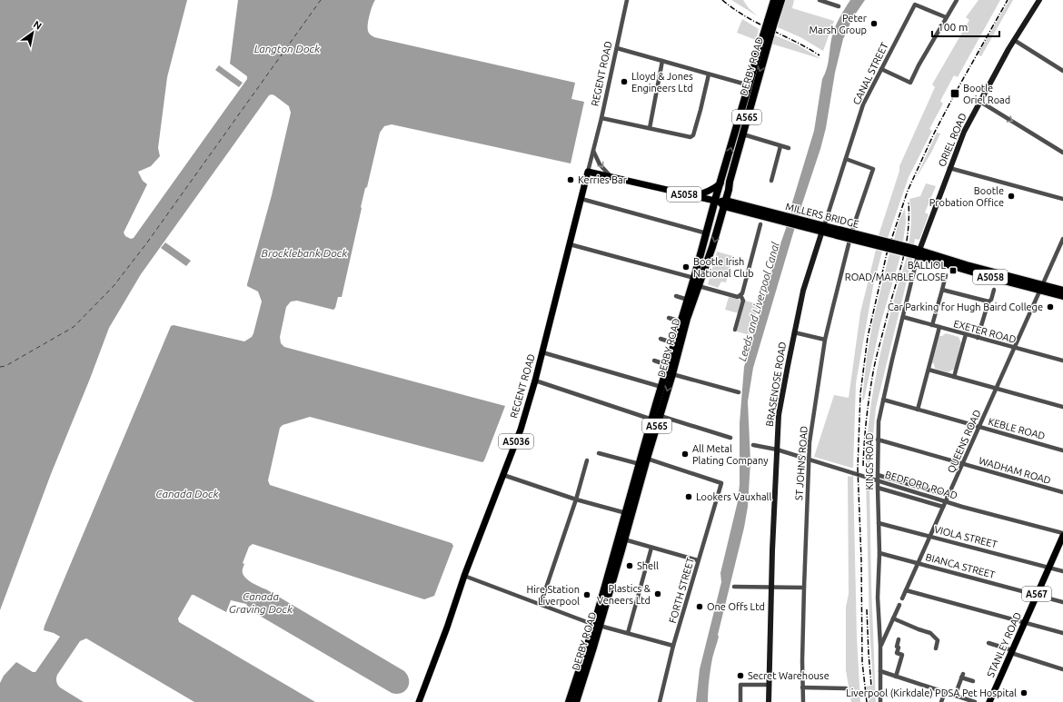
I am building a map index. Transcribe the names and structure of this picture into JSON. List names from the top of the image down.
{
  "streets": {
    "highway": [
      "DERBY ROAD",
      "A565",
      "A5058",
      "MILLERS BRIDGE"
    ],
    "main road": [
      "REGENT ROAD",
      "ORIEL ROAD",
      "BRASENOSE ROAD",
      "A5036",
      "A567",
      "STANLEY ROAD"
    ],
    "street": [
      "CANAL STREET",
      "EXETER ROAD",
      "KEBLE ROAD",
      "QUEENS ROAD",
      "KINGS ROAD",
      "ST JOHNS ROAD",
      "WADHAM ROAD",
      "BEDFORD ROAD",
      "VIOLA STREET",
      "BIANCA STREET",
      "FORTH STREET"
    ]
  },
  "crossings": [
    ["DERBY ROAD", "MILLERS BRIDGE"],
    ["DERBY ROAD", "FORTH STREET"],
    ["REGENT ROAD", "MILLERS BRIDGE"],
    ["CANAL STREET", "MILLERS BRIDGE"],
    ["CANAL STREET", "BRASENOSE ROAD"],
    ["CANAL STREET", "ST JOHNS ROAD"],
    ["ORIEL ROAD", "A5058"],
    ["ORIEL ROAD", "MILLERS BRIDGE"],
    ["ORIEL ROAD", "KINGS ROAD"],
    ["A5058", "MILLERS BRIDGE"],
    ["A5058", "QUEENS ROAD"],
    ["A5058", "KINGS ROAD"],
    ["MILLERS BRIDGE", "BRASENOSE ROAD"],
    ["MILLERS BRIDGE", "KINGS ROAD"],
    ["EXETER ROAD", "QUEENS ROAD"],
    ["EXETER ROAD", "KINGS ROAD"],
    ["BRASENOSE ROAD", "BEDFORD ROAD"],
    ["KEBLE ROAD", "QUEENS ROAD"],
    ["KEBLE ROAD", "KINGS ROAD"],
    ["QUEENS ROAD", "WADHAM ROAD"],
    ["QUEENS ROAD", "BEDFORD ROAD"],
    ["QUEENS ROAD", "VIOLA STREET"],
    ["QUEENS ROAD", "BIANCA STREET"],
    ["KINGS ROAD", "WADHAM ROAD"],
    ["KINGS ROAD", "BEDFORD ROAD"],
    ["KINGS ROAD", "VIOLA STREET"],
    ["KINGS ROAD", "BIANCA STREET"],
    ["ST JOHNS ROAD", "BEDFORD ROAD"],
    ["BEDFORD ROAD", "STANLEY ROAD"],
    ["VIOLA STREET", "STANLEY ROAD"],
    ["BIANCA STREET", "STANLEY ROAD"]
  ],
  "water": [
    "Langton Dock",
    "Brocklebank Dock",
    "Leeds and Liverpool Canal",
    "Canada Dock",
    "Canada Graving Dock"
  ],
  "places": {
    "other": [
      "Peter Marsh Group",
      "Lloyd & Jones Engineers Ltd",
      "Kerries Bar",
      "Bootle Probation Office",
      "Bootle Irish National Club",
      "Car Parking for Hugh Baird College",
      "All Metal Plating Company",
      "Lookers Vauxhall",
      "Shell",
      "Plastics & Veneers Ltd",
      "Hire Station Liverpool",
      "One Offs Ltd",
      "Secret Warehouse",
      "Liverpool (Kirkdale) PDSA Pet Hospital"
    ],
    "transit": ["Bootle Oriel Road", "BALLIOL ROAD/MARBLE CLOSE"]
  },
  "scale_bar": "100 m",
  "north": "top right"
}
